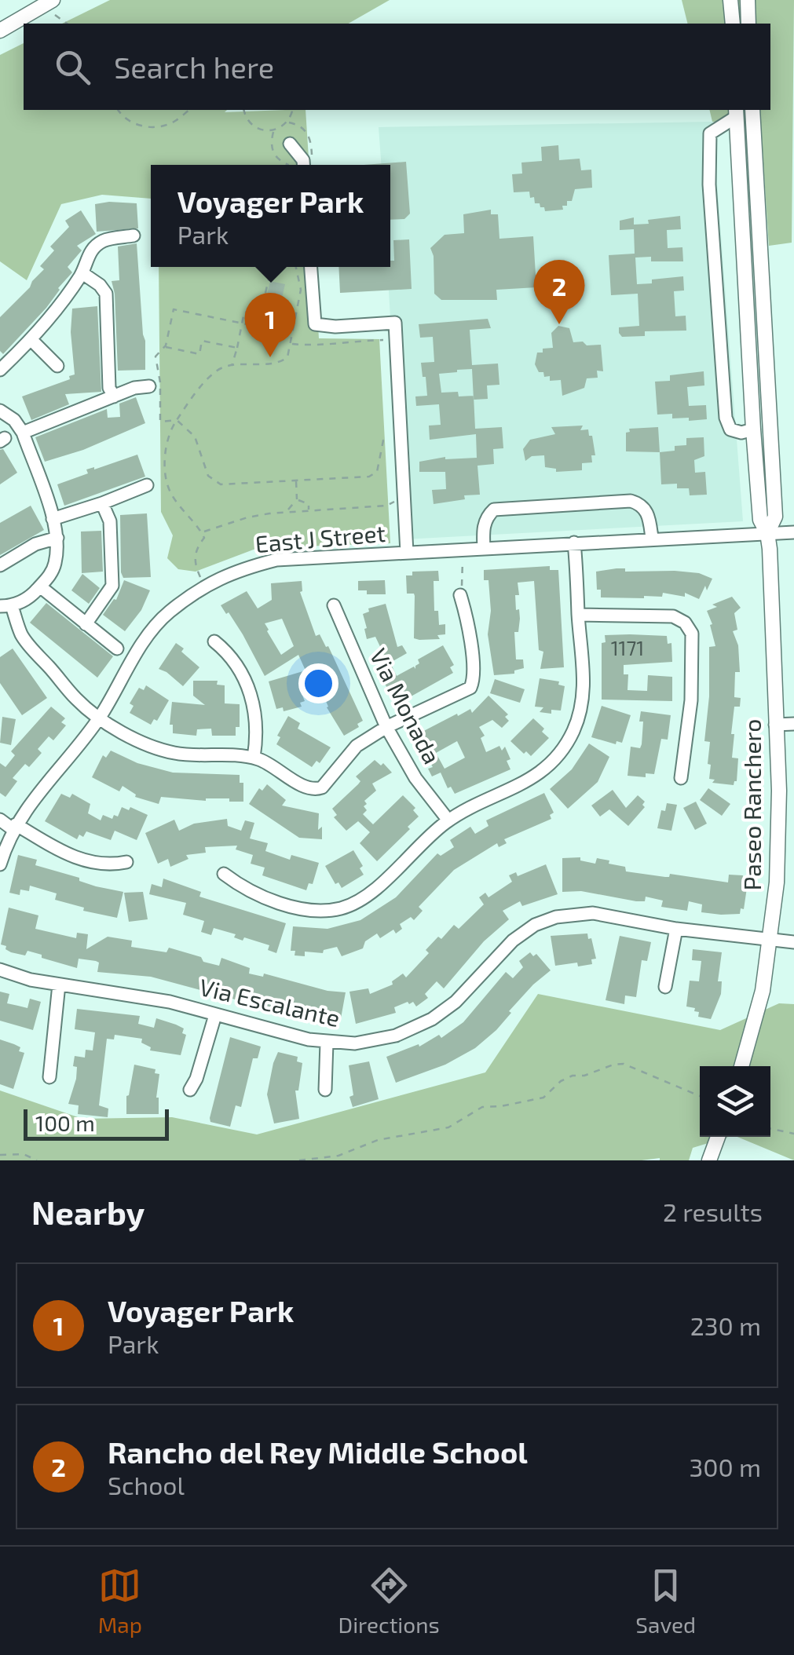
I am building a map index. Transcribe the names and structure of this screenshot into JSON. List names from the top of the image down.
{
  "streets": {
    "main road": ["Paseo Ranchero"],
    "street": ["East J Street", "Via Monada", "Via Escalante"]
  },
  "crossings": [
    ["East J Street", "Paseo Ranchero"],
    ["Paseo Ranchero", "Via Escalante"]
  ],
  "house_numbers": ["1171"],
  "scale_bar": "100 m",
  "page": {
    "search": "Search here",
    "popup": ["Voyager Park", "Park"],
    "pins": ["2", "1"],
    "scale": "100 m",
    "heading": ["Nearby", "2 results"],
    "list": [
      {
        "mark": "1",
        "name": "Voyager Park",
        "note": "Park",
        "value": "230 m"
      },
      {
        "mark": "2",
        "name": "Rancho del Rey Middle School",
        "note": "School",
        "value": "300 m"
      }
    ],
    "nav": ["Map", "Directions", "Saved"]
  }
}
